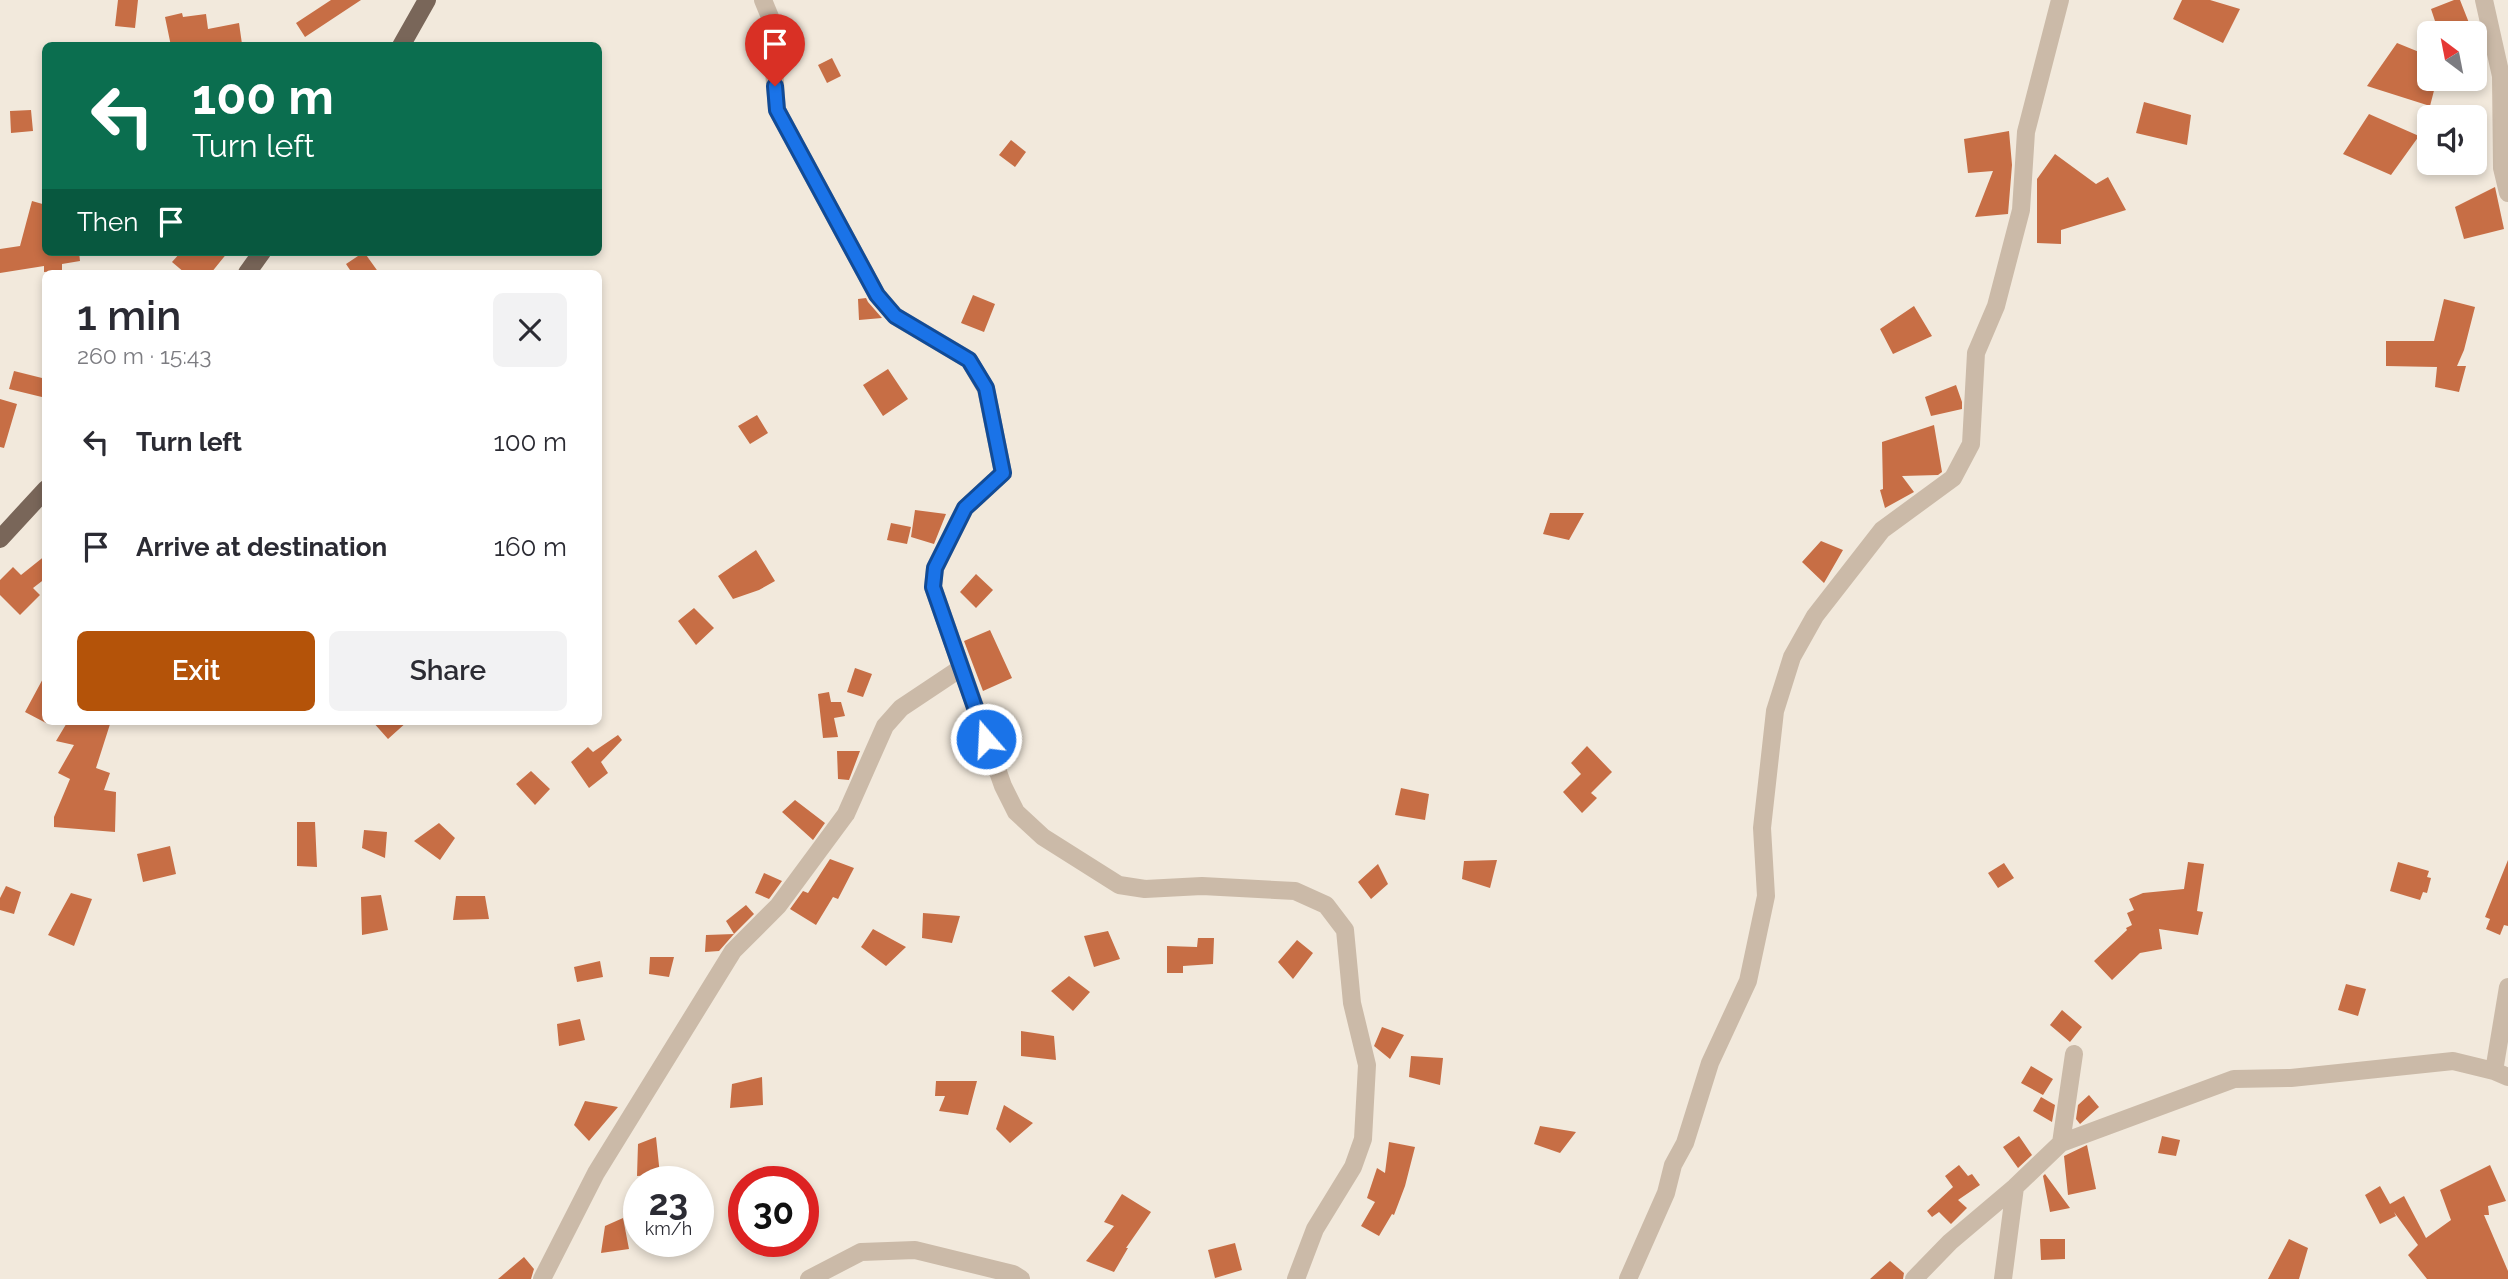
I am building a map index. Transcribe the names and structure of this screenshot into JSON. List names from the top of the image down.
{
  "north": "top left",
  "page": {
    "turn": ["100 m", "Turn left"],
    "then": "Then",
    "heading": ["1 min", "260 m · 15:43"],
    "list": [
      {
        "name": "Turn left",
        "value": "100 m"
      },
      {
        "name": "Arrive at destination",
        "value": "160 m"
      }
    ],
    "buttons": ["Exit", "Share"],
    "speed": "23 km/h",
    "limit": "30"
  }
}
